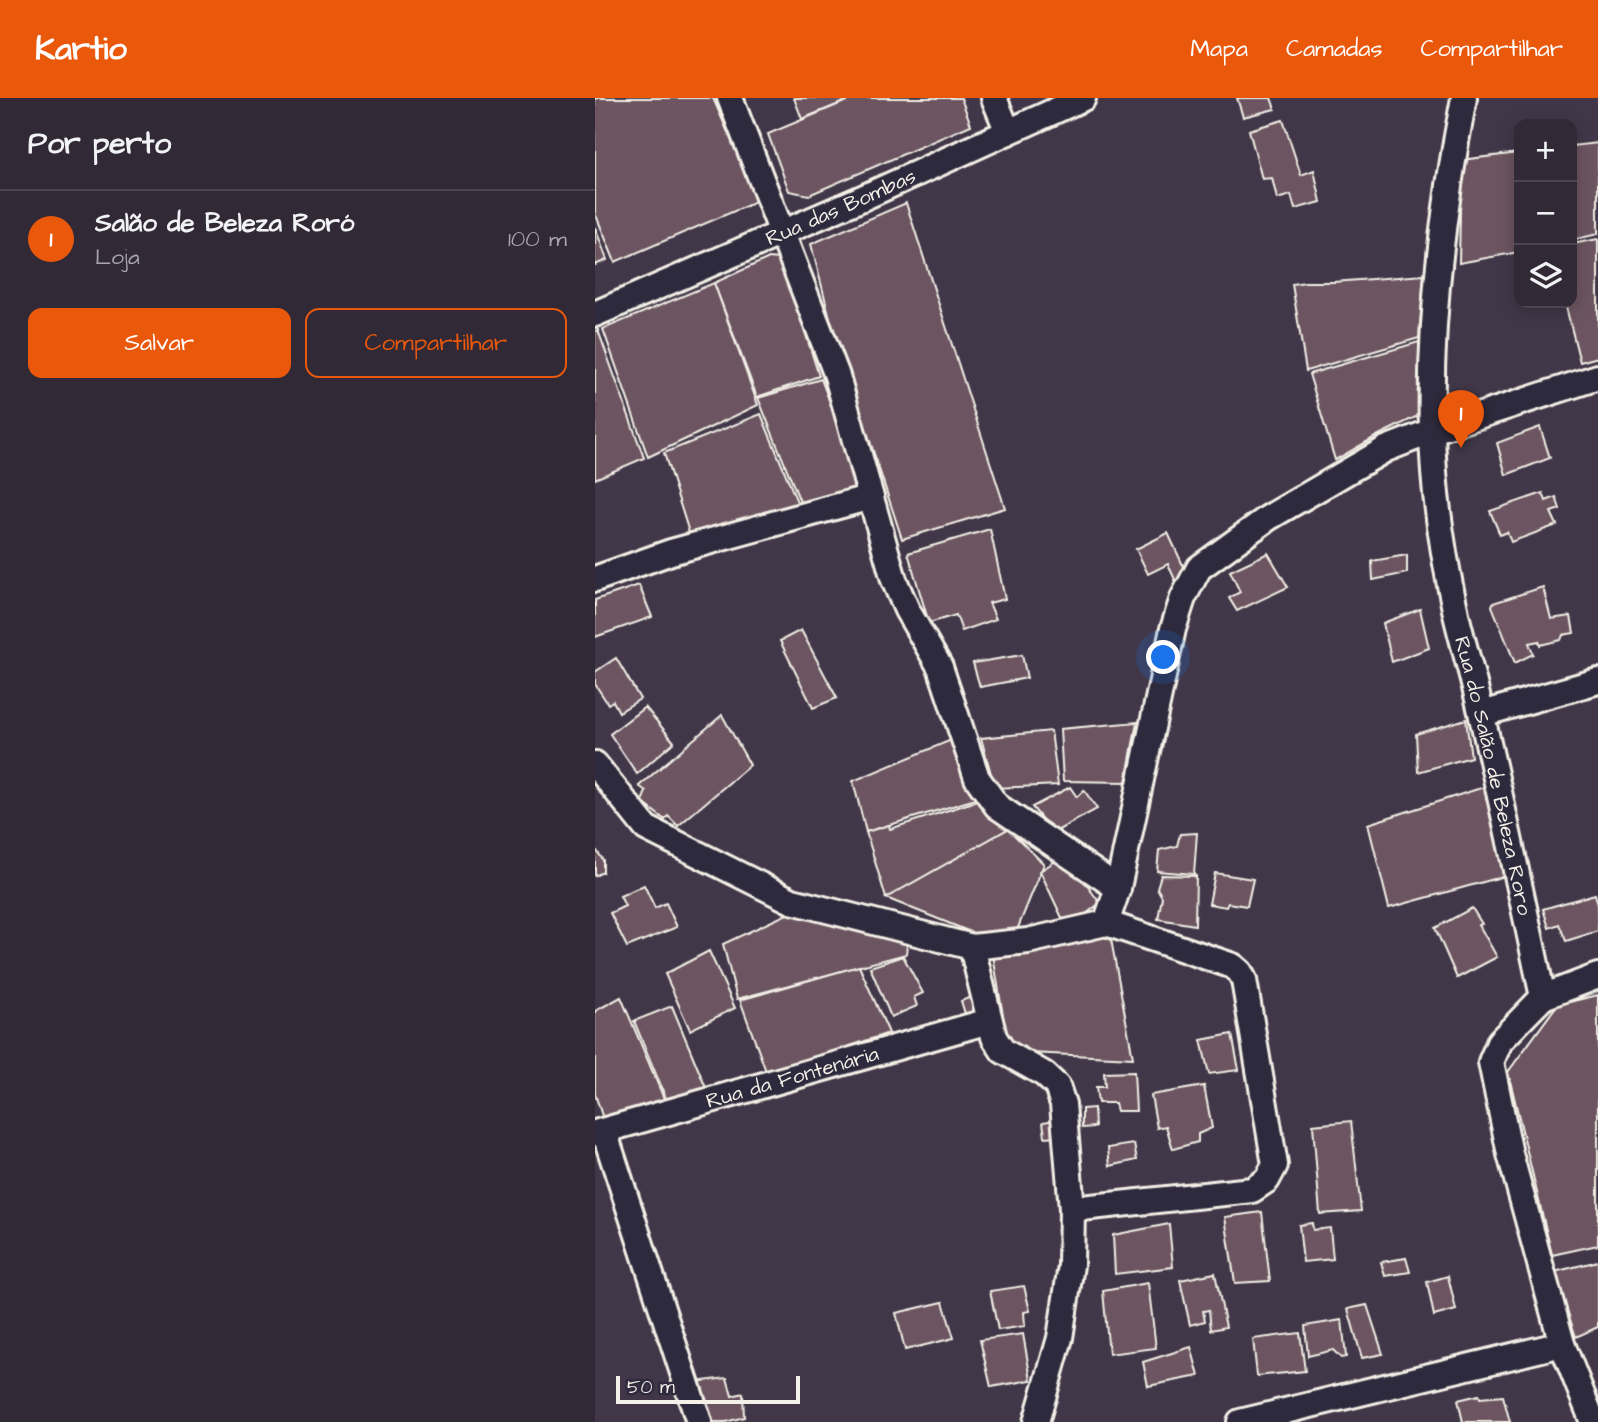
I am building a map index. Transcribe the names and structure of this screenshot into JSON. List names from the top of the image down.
{
  "streets": {
    "street": ["Rua das Bombas", "Rua do Salão de Beleza Roro", "Rua da Fontenária"]
  },
  "scale_bar": "50 m",
  "page": {
    "header": "Kartio",
    "nav": ["Mapa", "Camadas", "Compartilhar"],
    "heading": "Por perto",
    "map_buttons": ["+", "−"],
    "list": [
      {
        "mark": "1",
        "name": "Salão de Beleza Roró",
        "note": "Loja",
        "value": "100 m"
      }
    ],
    "buttons": ["Salvar", "Compartilhar"],
    "pins": "1",
    "scale": "50 m"
  }
}
